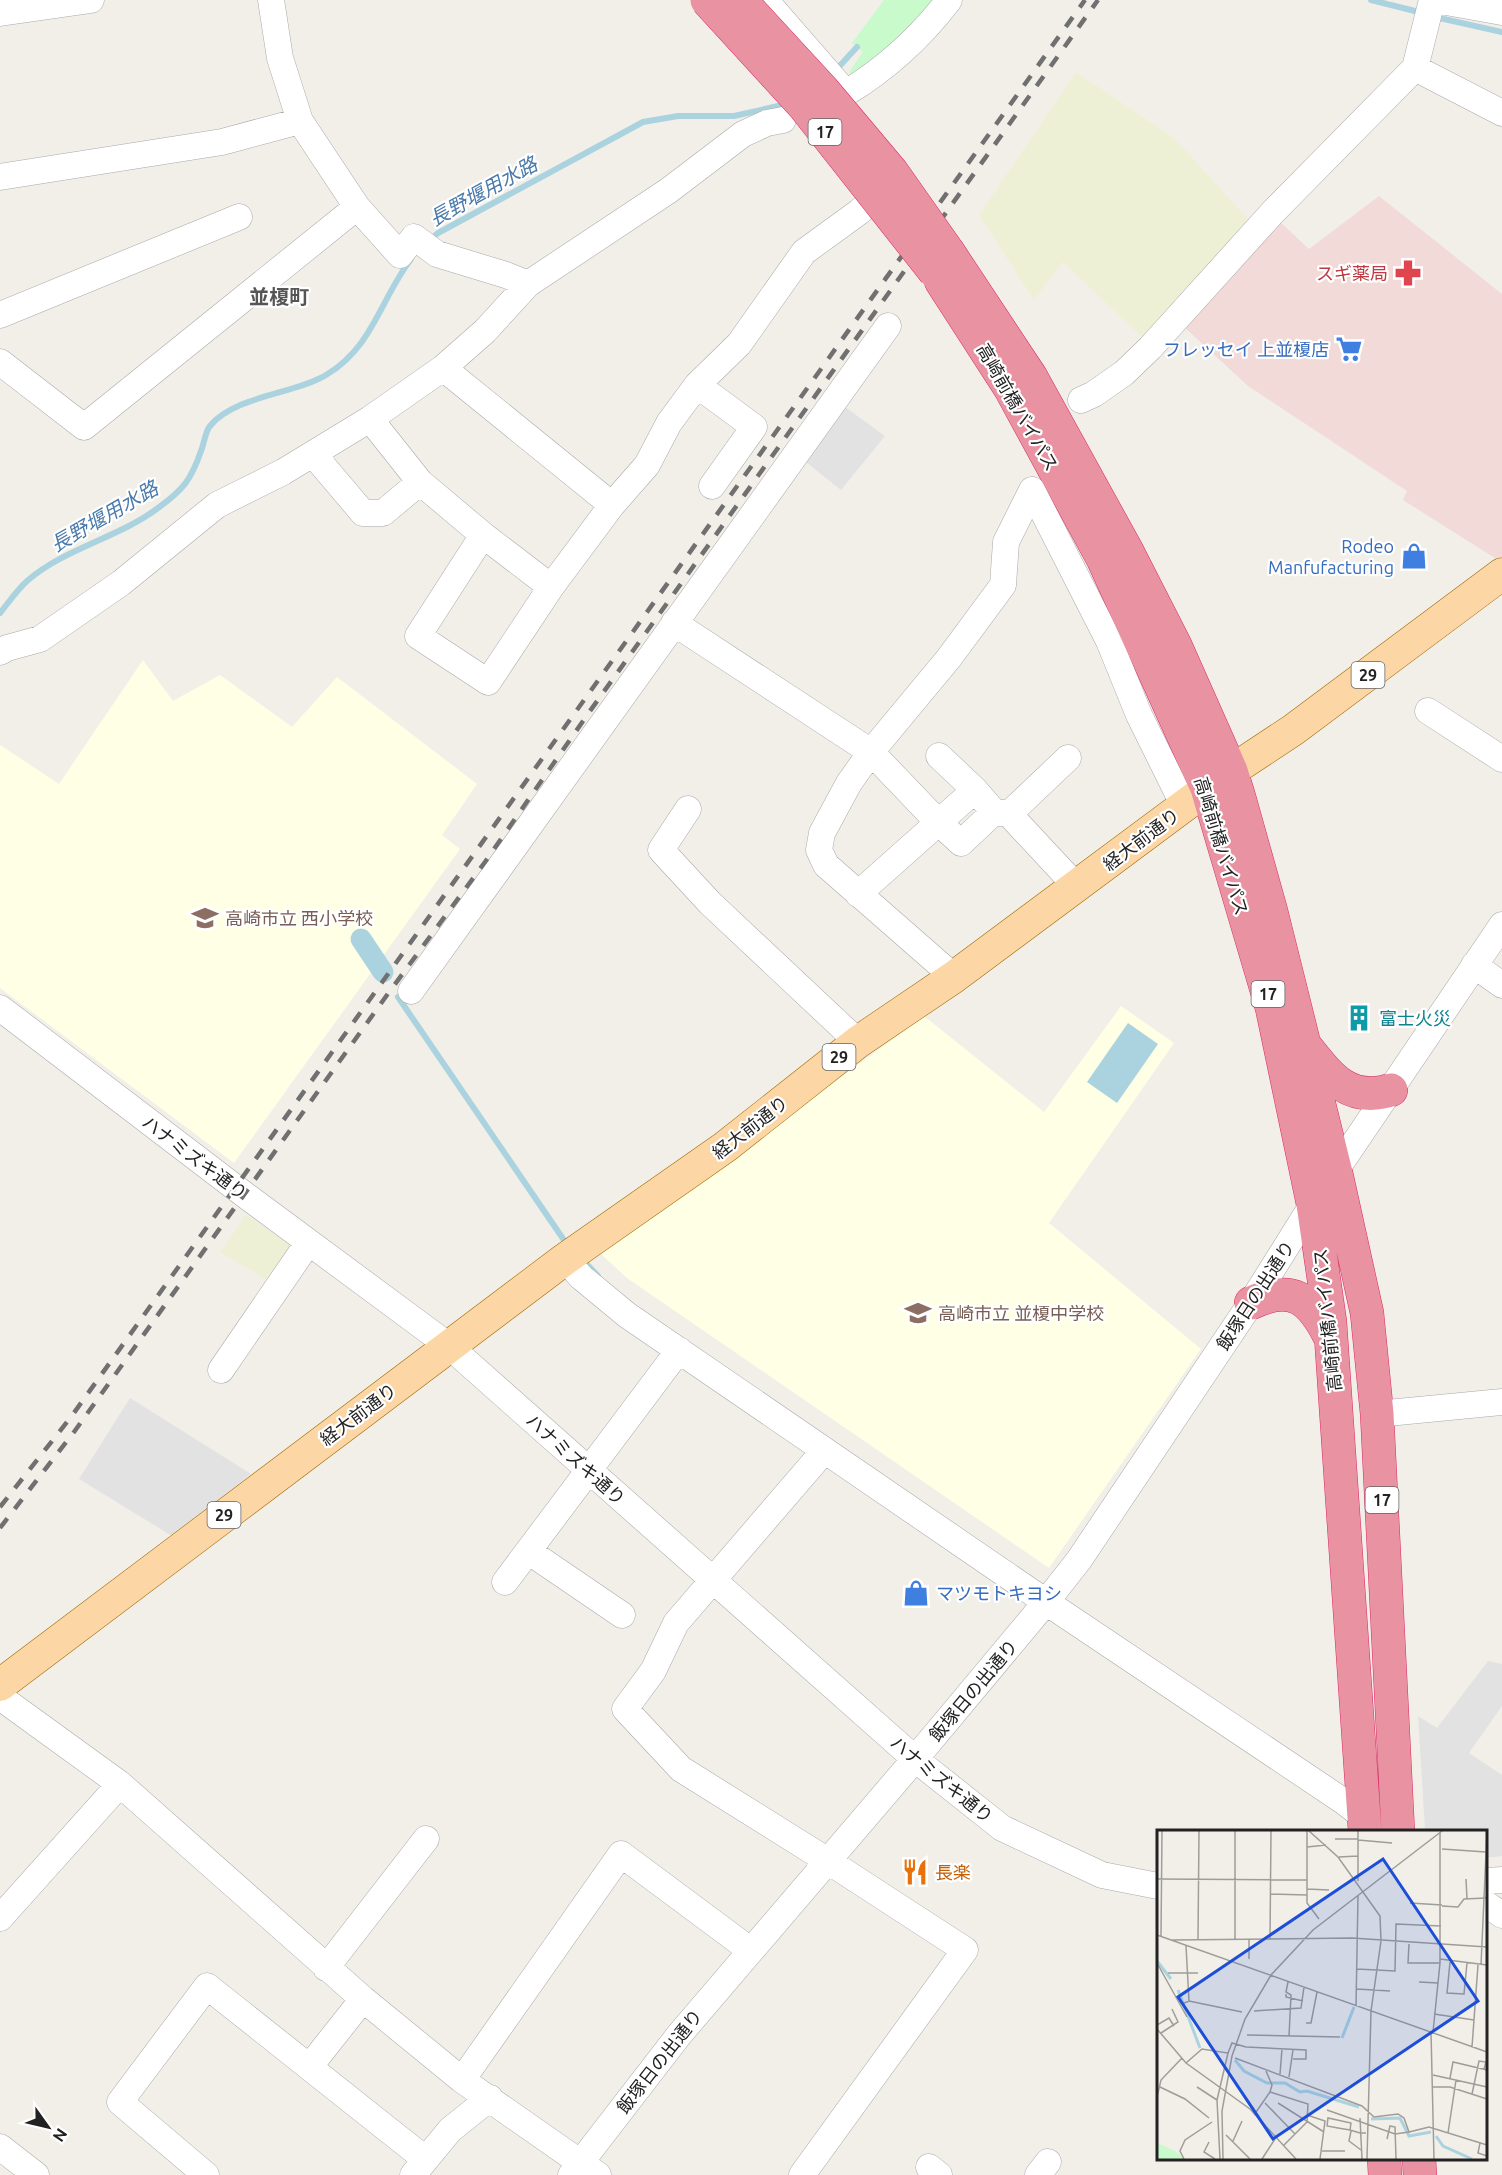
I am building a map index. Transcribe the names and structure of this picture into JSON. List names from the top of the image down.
{
  "streets": {
    "highway": ["17", "高崎前橋バイパス"],
    "main road": ["29", "経大前通り"],
    "street": ["ハナミズキ通り", "飯塚日の出通り"]
  },
  "crossings": [
    ["高崎前橋バイパス", "経大前通り"],
    ["高崎前橋バイパス", "飯塚日の出通り"],
    ["経大前通り", "ハナミズキ通り"],
    ["ハナミズキ通り", "飯塚日の出通り"]
  ],
  "districts": ["並榎町"],
  "water": ["長野堰用水路"],
  "places": {
    "pharmacy": ["スギ薬局"],
    "supermarket": ["フレッセイ 上並榎店"],
    "shop": ["Rodeo Manfufacturing", "マツモトキヨシ"],
    "school or university": ["高崎市立 西小学校", "高崎市立 並榎中学校"],
    "building": ["富士火災"],
    "restaurant": ["長楽"]
  },
  "north": "bottom right"
}
